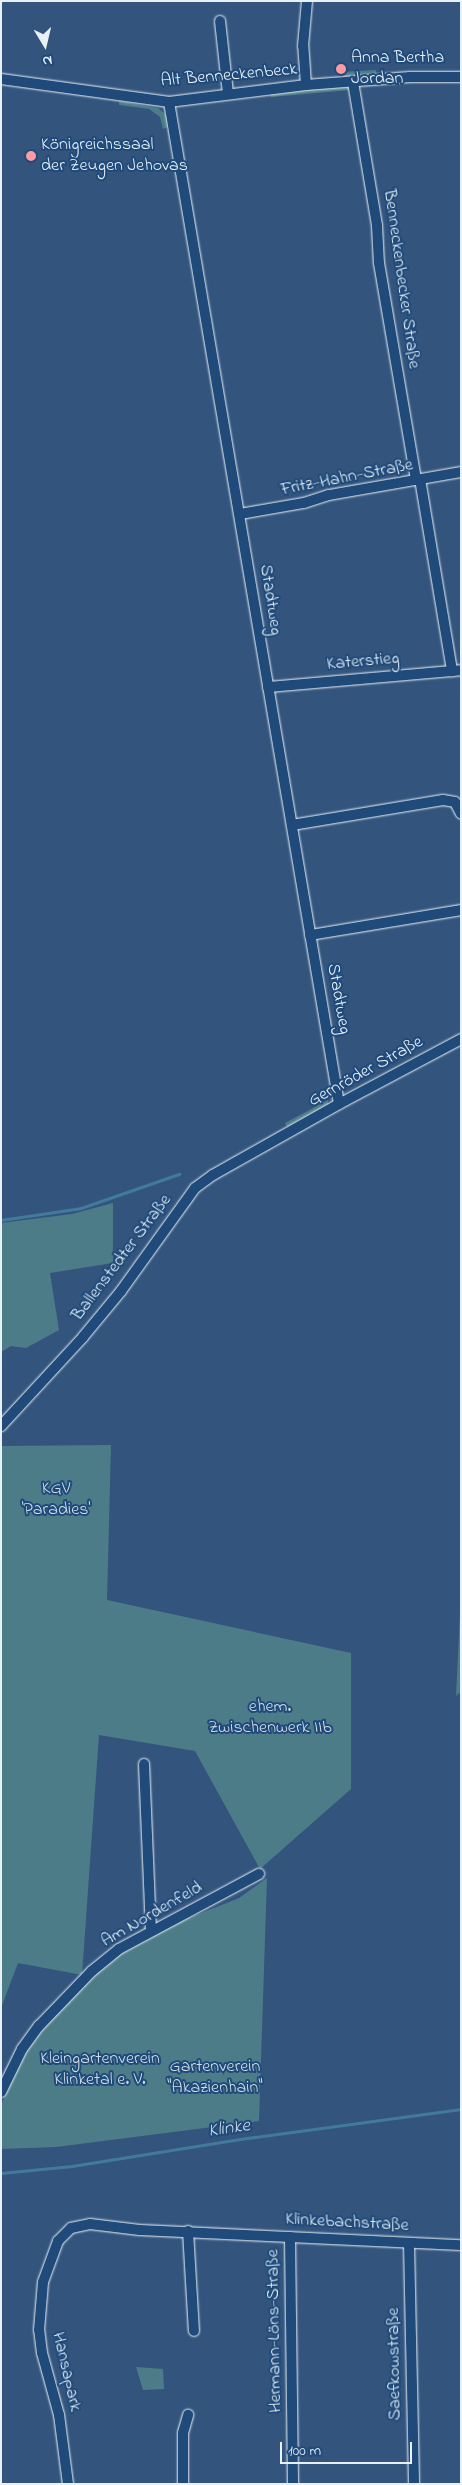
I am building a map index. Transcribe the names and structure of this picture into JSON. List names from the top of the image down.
{
  "streets": {
    "street": [
      "Alt Benneckenbeck",
      "Benneckenbecker Straße",
      "Fritz-Hahn-Straße",
      "Stadtweg",
      "Katerstieg",
      "Gernröder Straße",
      "Ballenstedter Straße",
      "Am Nordenfeld",
      "Klinkebachstraße",
      "Hermann-Löns-Straße",
      "Saefkowstraße",
      "Hansapark"
    ]
  },
  "crossings": [
    ["Alt Benneckenbeck", "Benneckenbecker Straße"],
    ["Alt Benneckenbeck", "Stadtweg"],
    ["Benneckenbecker Straße", "Fritz-Hahn-Straße"],
    ["Benneckenbecker Straße", "Katerstieg"],
    ["Fritz-Hahn-Straße", "Stadtweg"],
    ["Stadtweg", "Katerstieg"],
    ["Stadtweg", "Gernröder Straße"],
    ["Gernröder Straße", "Ballenstedter Straße"],
    ["Klinkebachstraße", "Hermann-Löns-Straße"],
    ["Klinkebachstraße", "Saefkowstraße"],
    ["Klinkebachstraße", "Hansapark"]
  ],
  "water": ["Klinke"],
  "parks": [
    "KGV 'Paradies'",
    "ehem. Zwischenwerk IIb",
    "Kleingartenverein Klinketal e. V.",
    "Gartenverein \"Akazienhain\""
  ],
  "places": ["Anna Bertha Jordan", "Königreichssaal der Zeugen Jehovas"],
  "scale_bar": "100 m",
  "north": "bottom"
}
